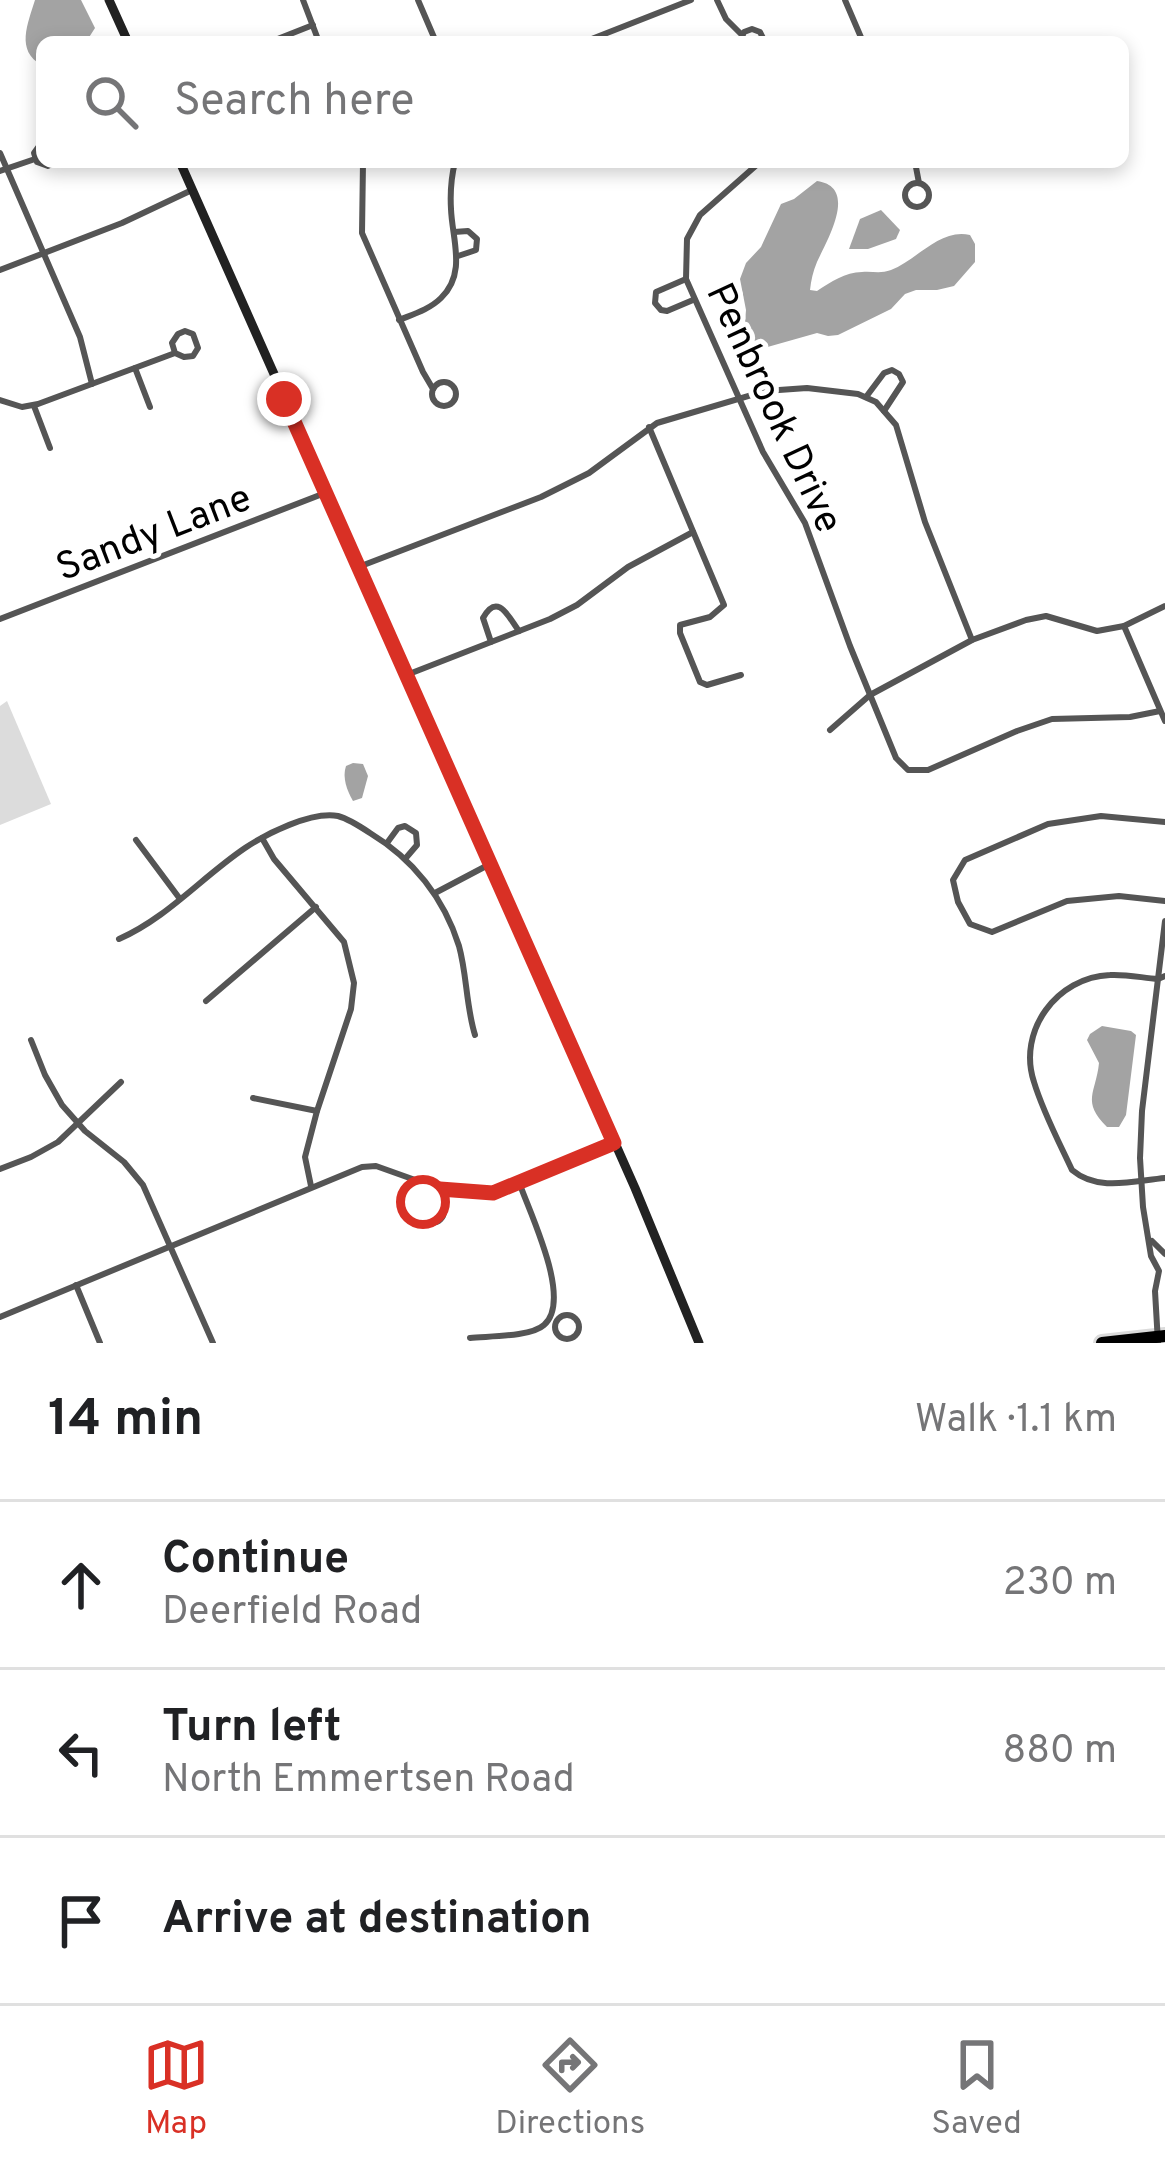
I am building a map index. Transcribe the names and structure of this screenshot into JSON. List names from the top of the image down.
{
  "streets": {
    "street": ["Penbrook Drive", "Sandy Lane"]
  },
  "page": {
    "search": "Search here",
    "heading": ["14 min", "Walk · 1.1 km"],
    "list": [
      ["Continue", "Deerfield Road", "230 m"],
      ["Turn left", "North Emmertsen Road", "880 m"],
      "Arrive at destination"
    ],
    "nav": ["Map", "Directions", "Saved"]
  }
}
